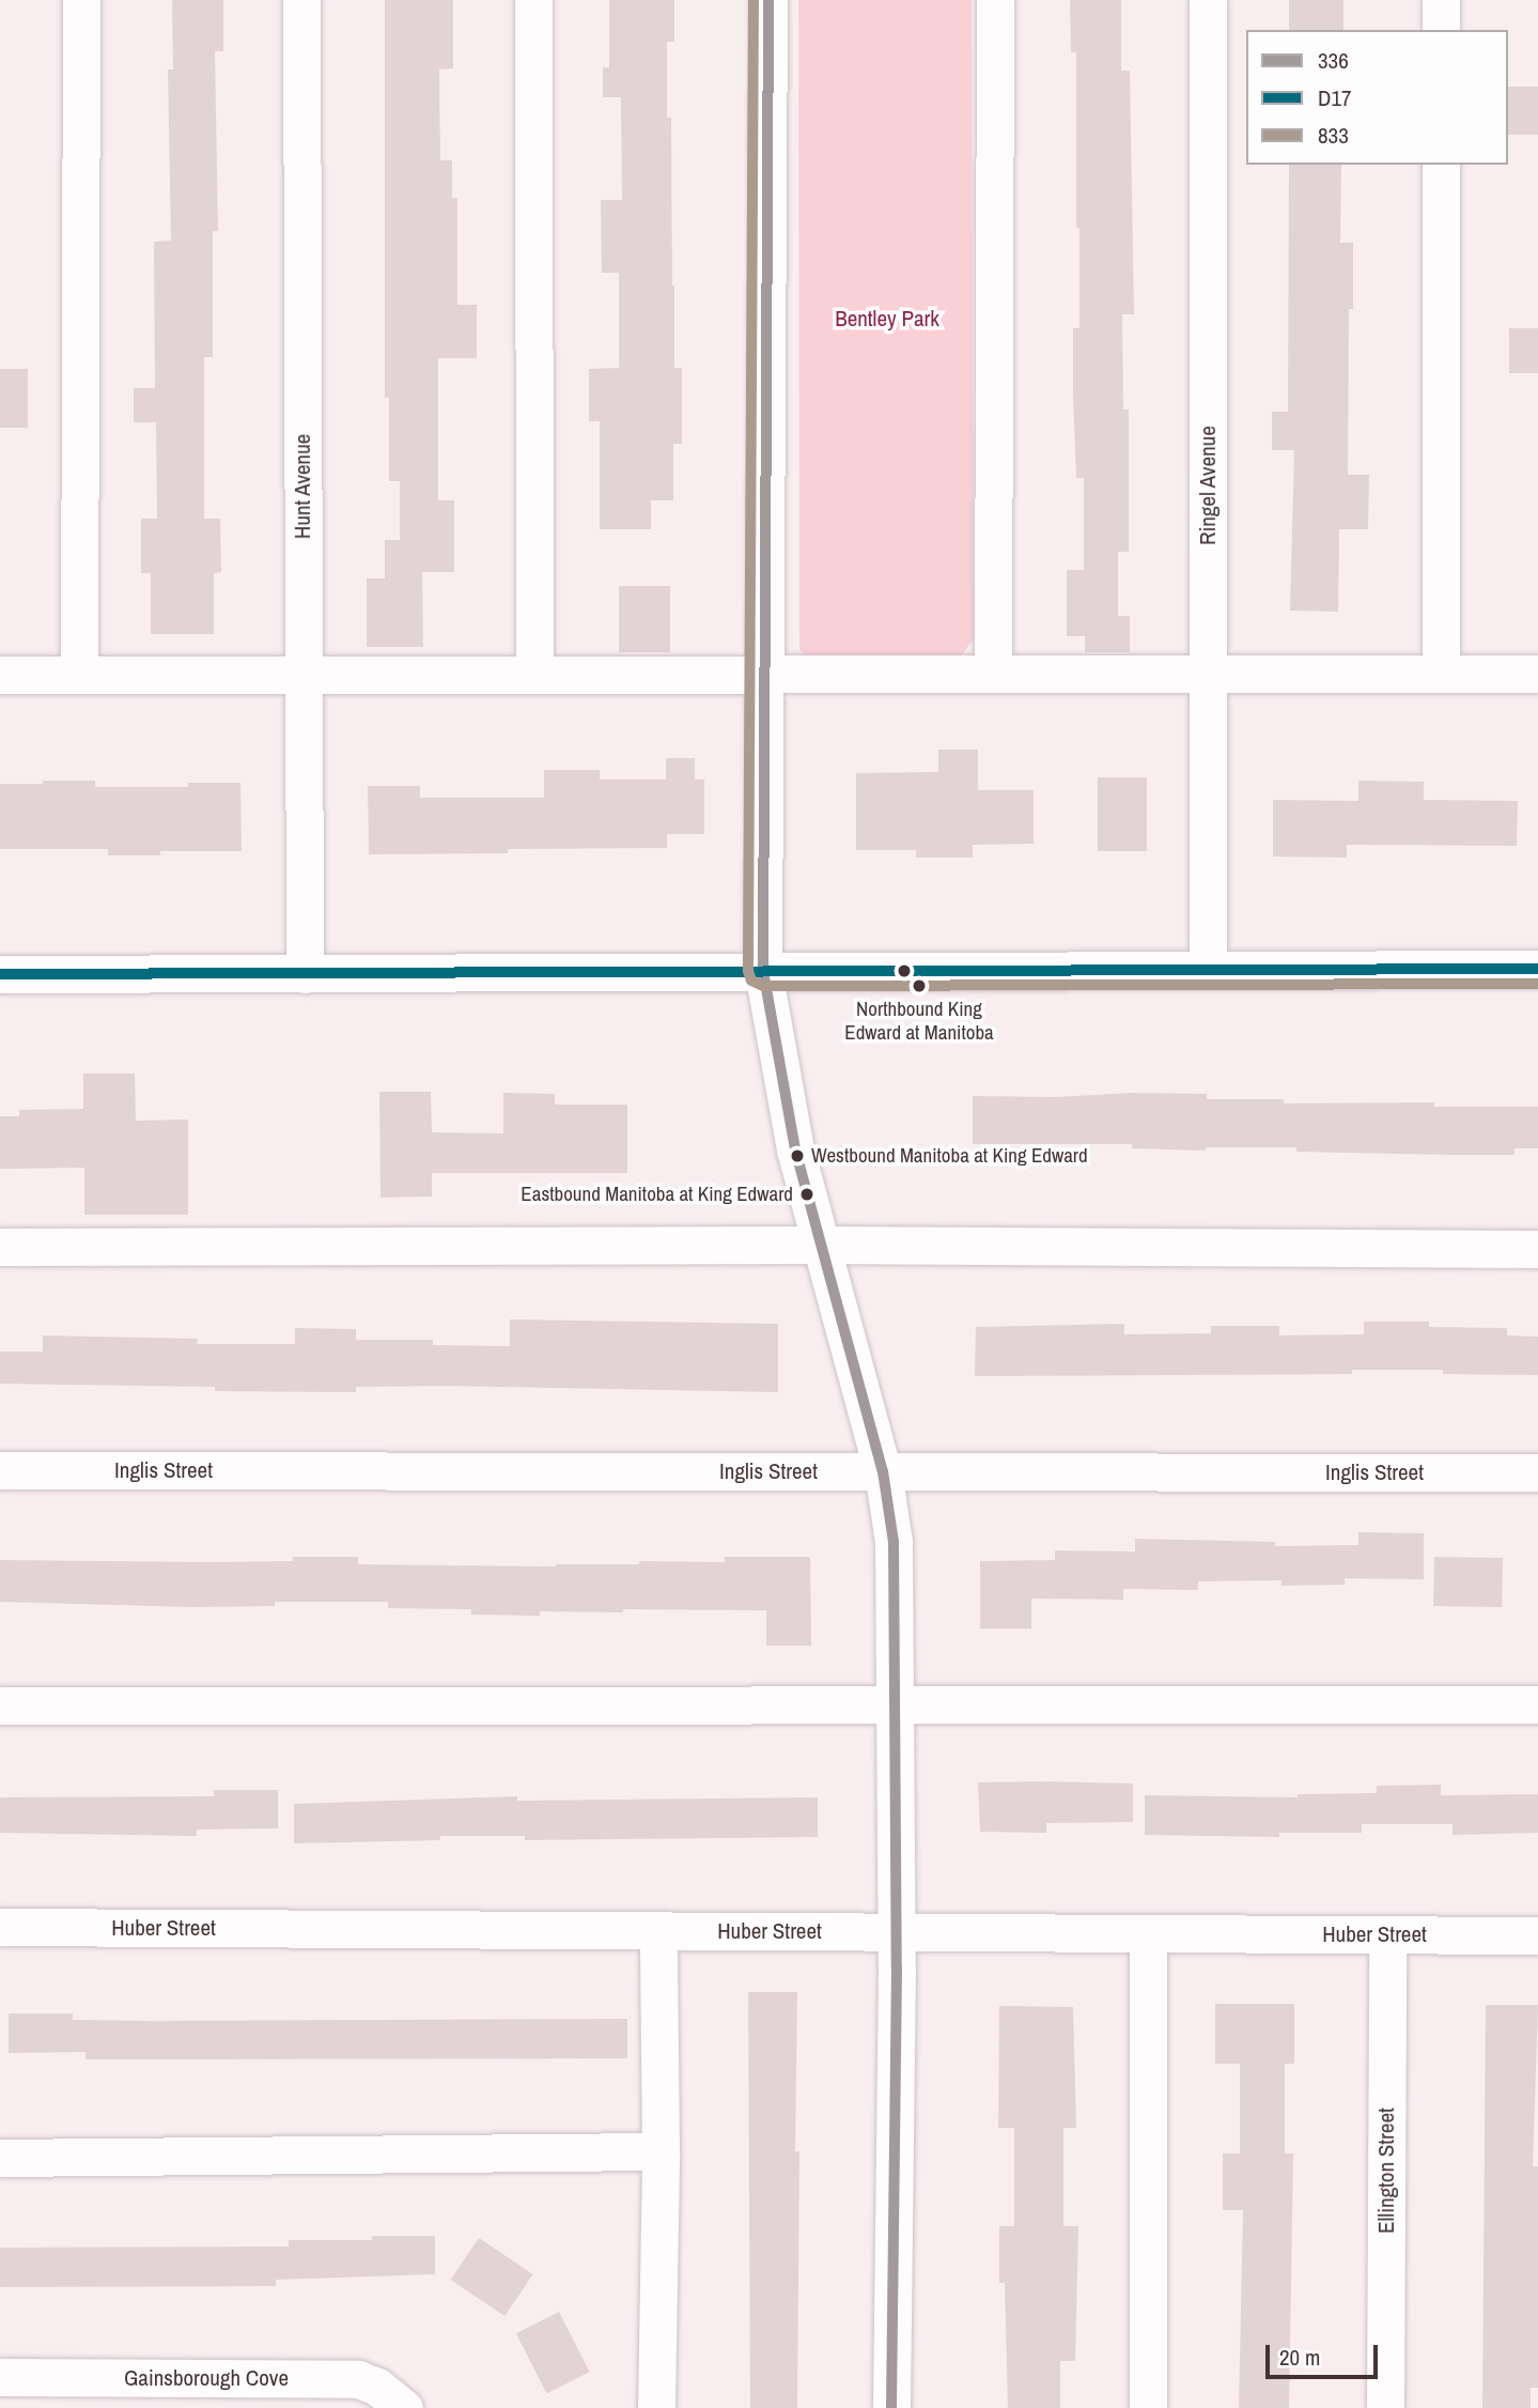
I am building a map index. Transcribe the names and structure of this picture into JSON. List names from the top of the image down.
{
  "streets": {
    "street": [
      "Ringel Avenue",
      "Hunt Avenue",
      "Inglis Street",
      "Huber Street",
      "Ellington Street",
      "Gainsborough Cove"
    ]
  },
  "crossings": [
    ["Huber Street", "Ellington Street"]
  ],
  "parks": ["Bentley Park"],
  "places": ["Northbound King Edward at Manitoba", "Westbound Manitoba at King Edward", "Eastbound Manitoba at King Edward"],
  "lines": ["transit line 336", "transit line 833", "transit line D17"],
  "legend": ["336", "D17", "833"],
  "scale_bar": "20 m"
}
